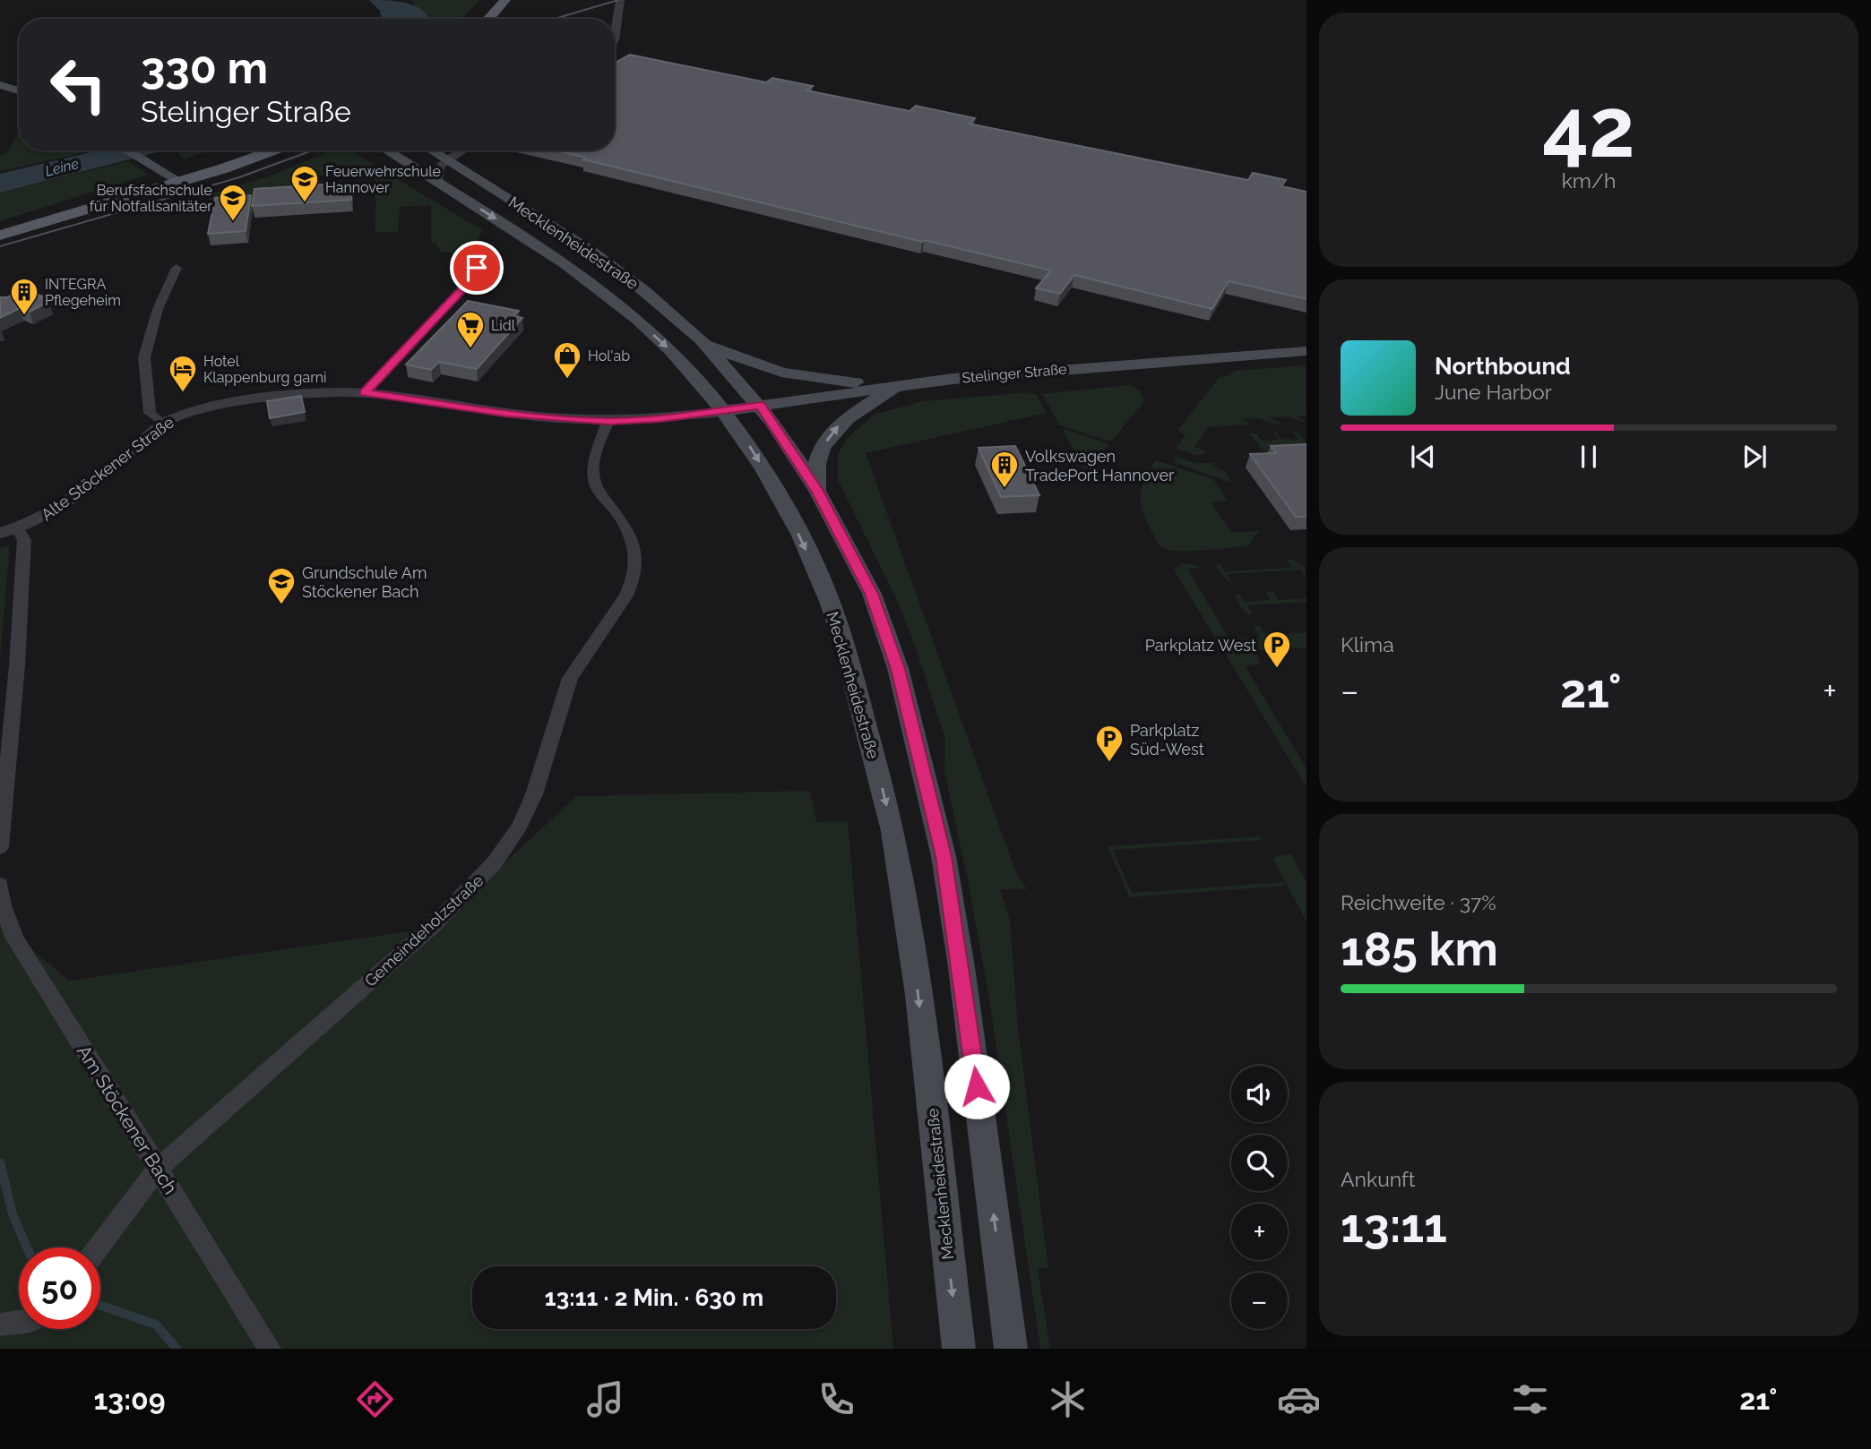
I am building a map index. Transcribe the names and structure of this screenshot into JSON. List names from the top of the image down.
{
  "streets": {
    "main road": ["Mecklenheidestraße", "Stelinger Straße"],
    "street": ["Alte Stöckener Straße", "Gemeindeholzstraße", "Am Stöckener Bach"]
  },
  "crossings": [
    ["Mecklenheidestraße", "Stelinger Straße"],
    ["Mecklenheidestraße", "Alte Stöckener Straße"],
    ["Stelinger Straße", "Alte Stöckener Straße"],
    ["Alte Stöckener Straße", "Gemeindeholzstraße"],
    ["Gemeindeholzstraße", "Am Stöckener Bach"]
  ],
  "water": ["Leine"],
  "places": {
    "school or university": ["Feuerwehrschule Hannover", "Berufsfachschule für Notfallsanitäter", "Grundschule Am Stöckener Bach"],
    "building": ["INTEGRA Pflegeheim", "Volkswagen TradePort Hannover"],
    "supermarket": ["Lidl"],
    "shop": ["Hol'ab"],
    "hotel": ["Hotel Klappenburg garni"],
    "parking": ["Parkplatz West", "Parkplatz Süd-West"]
  },
  "page": {
    "tile": [
      ["42", "km/h"],
      "Klima",
      ["Reichweite · 37%", "185 km"],
      ["Ankunft", "13:11"]
    ],
    "turn": ["330 m", "Stelinger Straße"],
    "song": ["Northbound", "June Harbor"],
    "heat": ["−", "21°", "+"],
    "map_buttons": ["+", "−"],
    "limit": "50",
    "trip": "13:11 · 2 Min. · 630 m",
    "tabs": ["13:09", "21°"]
  }
}
